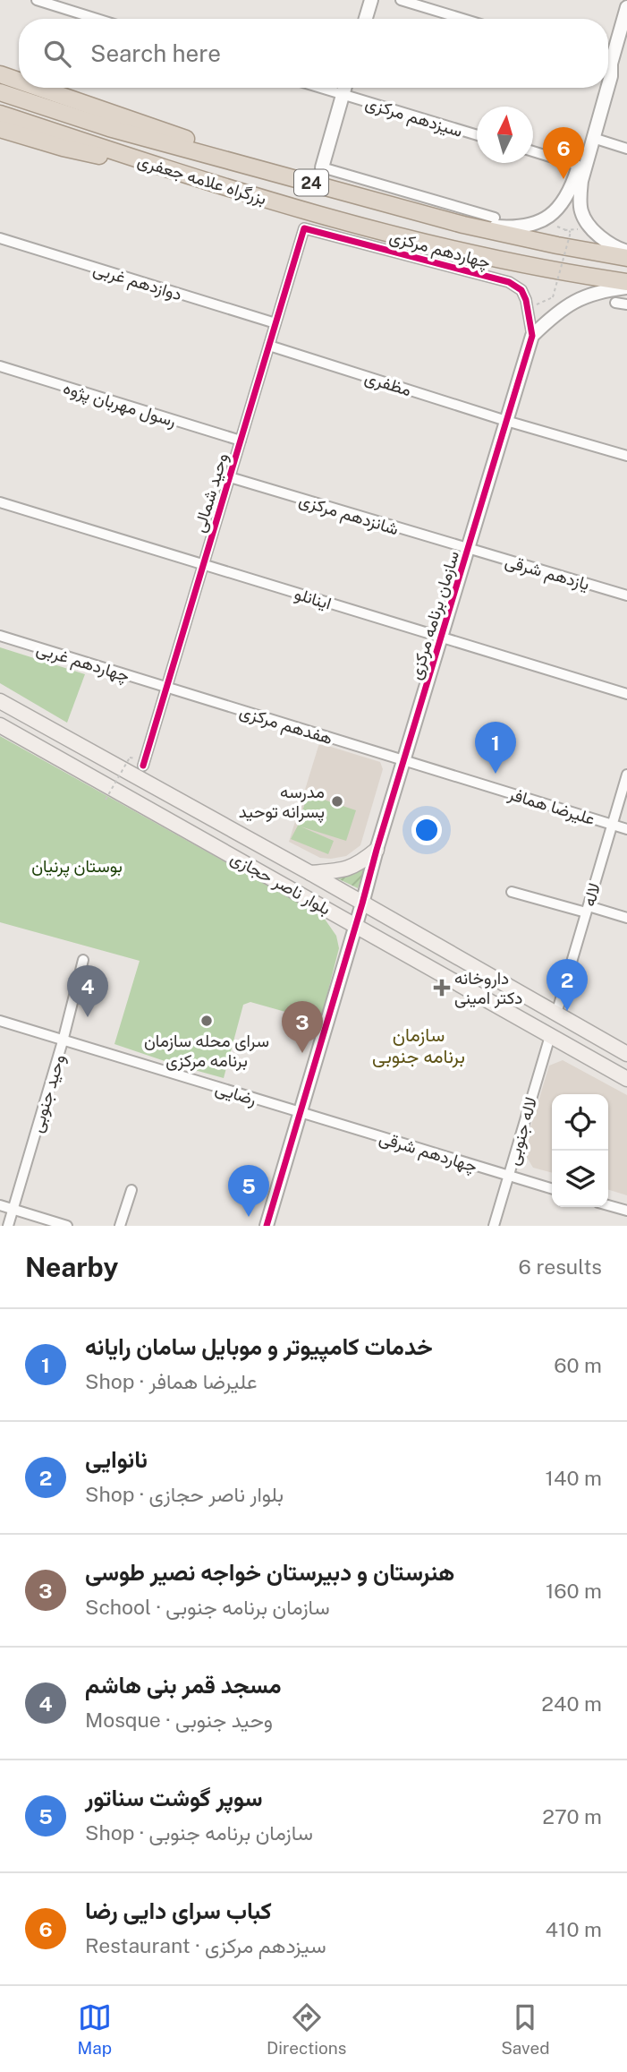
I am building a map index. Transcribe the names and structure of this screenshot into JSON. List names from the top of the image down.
{
  "streets": {
    "highway": ["بزرگراه علامه جعفری", "24"],
    "main road": ["بلوار ناصر حجازی"],
    "street": [
      "سیزدهم مرکزی",
      "چهاردهم مرکزی",
      "دوازدهم غربی",
      "مظفری",
      "رسول مهربان پژوه",
      "وحید شمالی",
      "شانزدهم مرکزی",
      "یازدهم شرقی",
      "اینانلو",
      "سازمان برنامه مرکزی",
      "چهاردهم غربی",
      "هفدهم مرکزی",
      "علیرضا همافر",
      "لاله",
      "وحید جنوبی",
      "رضایی",
      "لاله جنوبی",
      "چهاردهم شرقی"
    ]
  },
  "crossings": [
    ["چهاردهم مرکزی", "وحید شمالی"],
    ["چهاردهم مرکزی", "سازمان برنامه مرکزی"],
    ["دوازدهم غربی", "وحید شمالی"],
    ["مظفری", "وحید شمالی"],
    ["مظفری", "سازمان برنامه مرکزی"],
    ["رسول مهربان پژوه", "وحید شمالی"],
    ["وحید شمالی", "شانزدهم مرکزی"],
    ["وحید شمالی", "اینانلو"],
    ["وحید شمالی", "چهاردهم غربی"],
    ["وحید شمالی", "هفدهم مرکزی"],
    ["شانزدهم مرکزی", "یازدهم شرقی"],
    ["شانزدهم مرکزی", "سازمان برنامه مرکزی"],
    ["یازدهم شرقی", "سازمان برنامه مرکزی"],
    ["اینانلو", "سازمان برنامه مرکزی"],
    ["سازمان برنامه مرکزی", "هفدهم مرکزی"],
    ["سازمان برنامه مرکزی", "علیرضا همافر"],
    ["سازمان برنامه مرکزی", "بلوار ناصر حجازی"],
    ["چهاردهم غربی", "هفدهم مرکزی"],
    ["هفدهم مرکزی", "علیرضا همافر"],
    ["علیرضا همافر", "لاله"],
    ["بلوار ناصر حجازی", "لاله"],
    ["بلوار ناصر حجازی", "لاله جنوبی"],
    ["وحید جنوبی", "رضایی"],
    ["رضایی", "چهاردهم شرقی"],
    ["لاله جنوبی", "چهاردهم شرقی"]
  ],
  "districts": ["سازمان برنامه جنوبی"],
  "parks": ["بوستان پرنیان"],
  "places": {
    "other": ["مدرسه پسرانه توحید", "سرای محله سازمان برنامه مرکزی"],
    "health": ["داروخانه دکتر امینی"]
  },
  "north": "top",
  "page": {
    "search": "Search here",
    "pins": [
      "6",
      "1",
      "2",
      "4",
      "3",
      "5"
    ],
    "heading": ["Nearby", "6 results"],
    "list": [
      {
        "mark": "1",
        "name": "خدمات کامپیوتر و موبایل سامان رایانه",
        "note": "Shop · علیرضا همافر",
        "value": "60 m"
      },
      {
        "mark": "2",
        "name": "نانوایی",
        "note": "Shop · بلوار ناصر حجازی",
        "value": "140 m"
      },
      {
        "mark": "3",
        "name": "هنرستان و دبیرستان خواجه نصیر طوسی",
        "note": "School · سازمان برنامه جنوبی",
        "value": "160 m"
      },
      {
        "mark": "4",
        "name": "مسجد قمر بنی هاشم",
        "note": "Mosque · وحید جنوبی",
        "value": "240 m"
      },
      {
        "mark": "5",
        "name": "سوپر گوشت سناتور",
        "note": "Shop · سازمان برنامه جنوبی",
        "value": "270 m"
      },
      {
        "mark": "6",
        "name": "کباب سرای دایی رضا",
        "note": "Restaurant · سیزدهم مرکزی",
        "value": "410 m"
      }
    ],
    "nav": ["Map", "Directions", "Saved"]
  }
}
